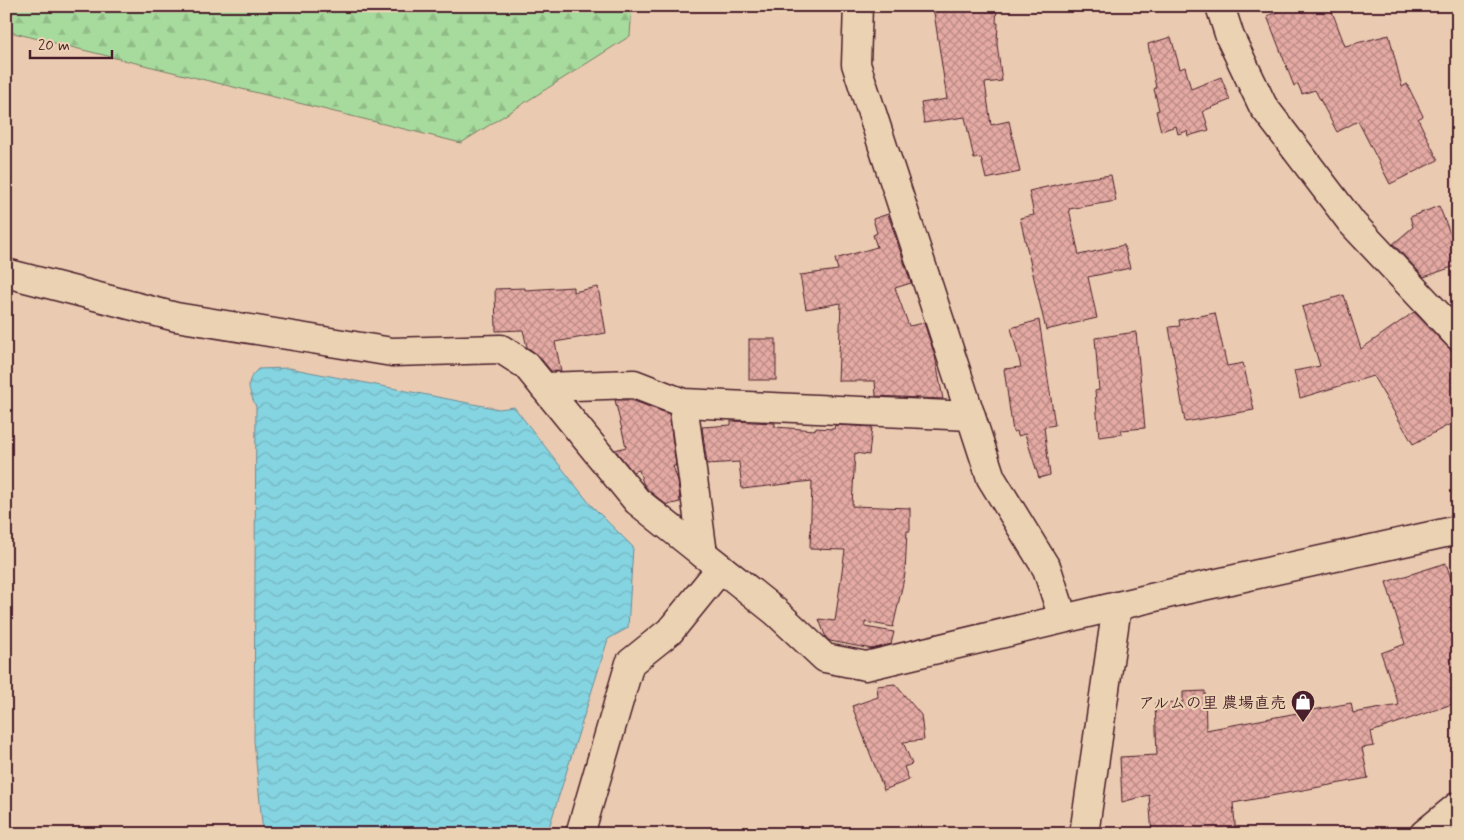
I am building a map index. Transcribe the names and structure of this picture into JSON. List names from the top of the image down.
{
  "places": {
    "shop": ["アルムの里 農場直売"]
  },
  "scale_bar": "20 m"
}
